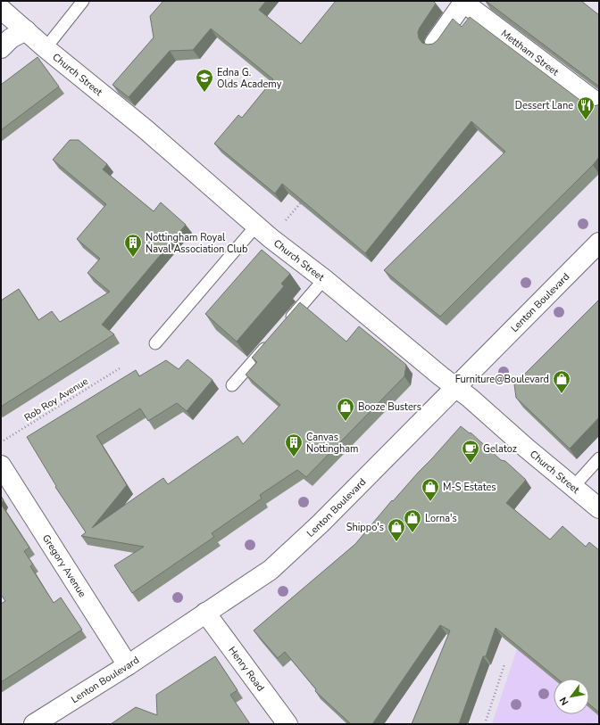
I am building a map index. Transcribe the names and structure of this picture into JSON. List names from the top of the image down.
{
  "streets": {
    "street": [
      "Mettham Street",
      "Church Street",
      "Lenton Boulevard",
      "Gregory Avenue",
      "Henry Road"
    ],
    "path": ["Rob Roy Avenue"]
  },
  "crossings": [
    ["Church Street", "Lenton Boulevard"],
    ["Lenton Boulevard", "Gregory Avenue"],
    ["Lenton Boulevard", "Henry Road"]
  ],
  "places": {
    "school or university": ["Edna G. Olds Academy"],
    "restaurant": ["Dessert Lane"],
    "building": ["Nottingham Royal Naval Association Club", "Canvas Nottingham"],
    "shop": [
      "Furniture@Boulevard",
      "Booze Busters",
      "M-S Estates",
      "Lorna's",
      "Shippo's"
    ],
    "cafe": ["Gelatoz"]
  },
  "north": "bottom left"
}
